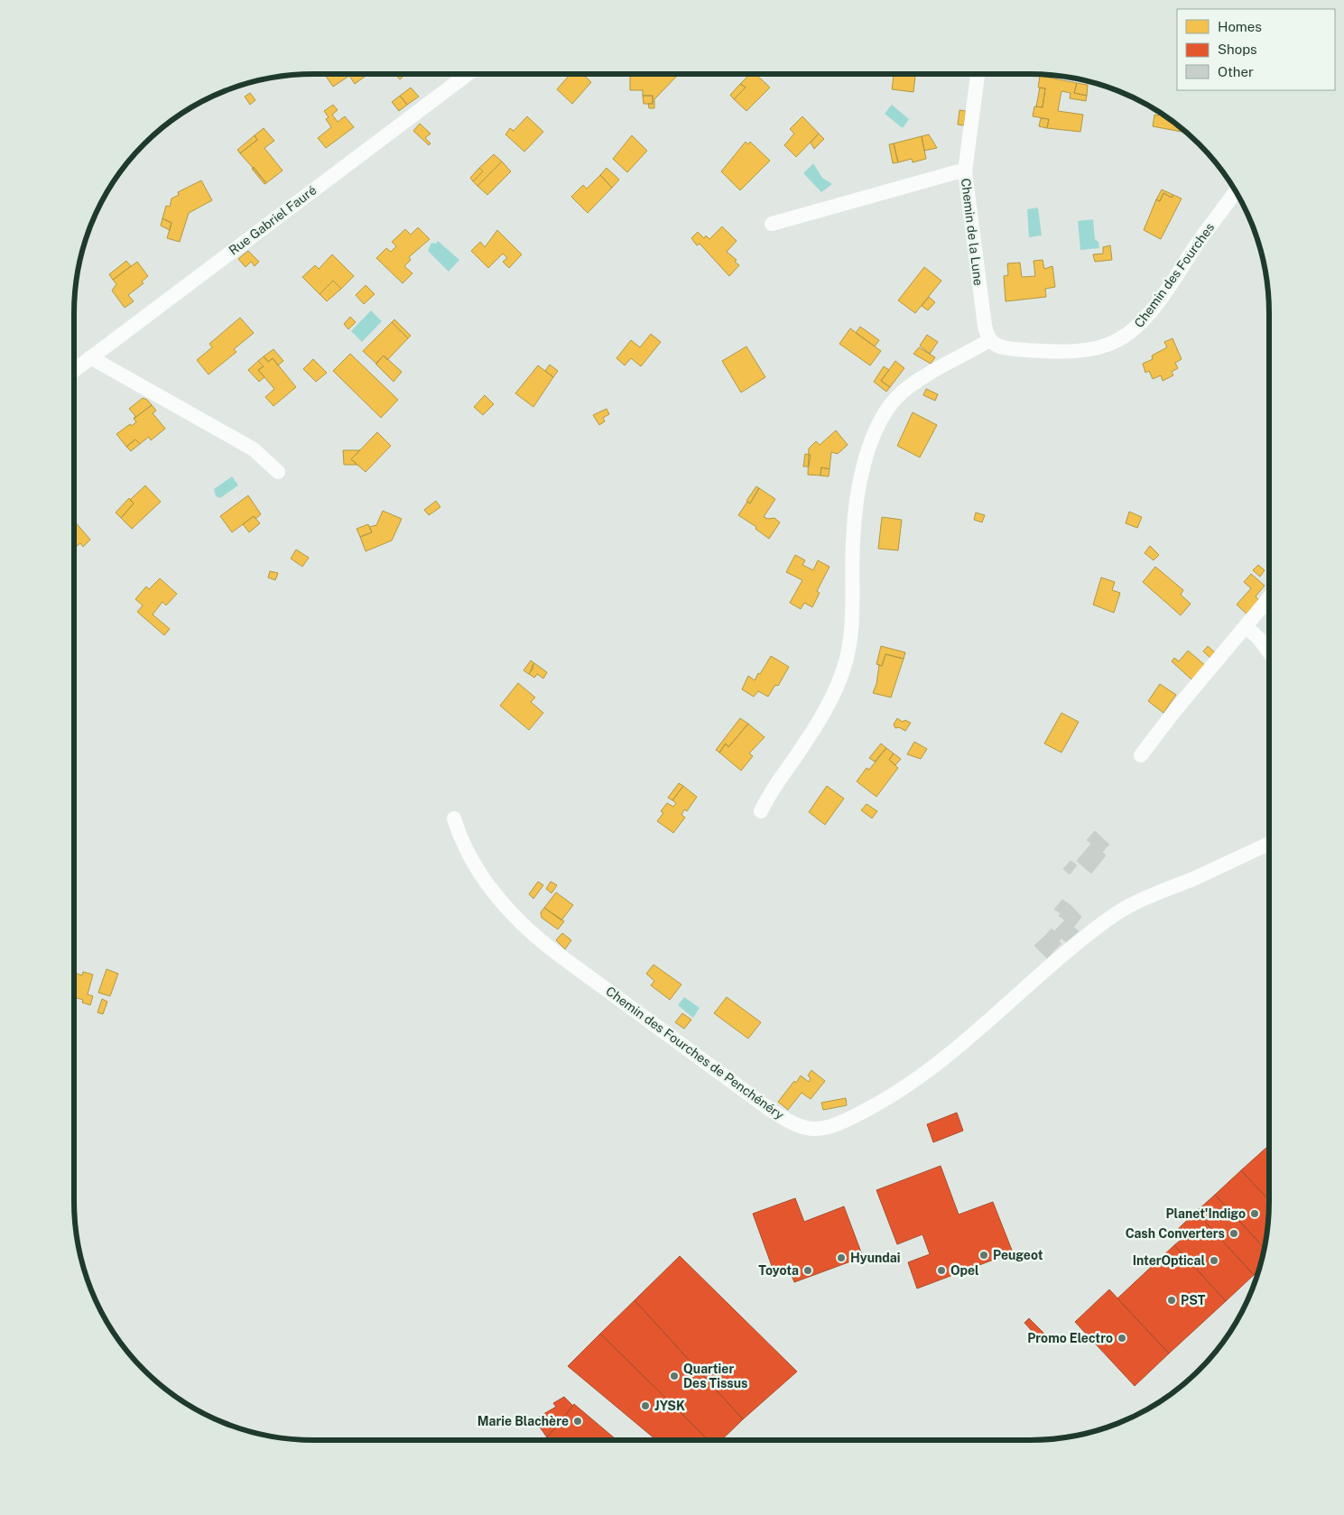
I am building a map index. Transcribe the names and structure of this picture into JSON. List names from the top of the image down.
{
  "streets": {
    "street": [
      "Rue Gabriel Fauré",
      "Chemin de la Lune",
      "Chemin des Fourches",
      "Chemin des Fourches de Penchénéry"
    ]
  },
  "crossings": [
    ["Chemin de la Lune", "Chemin des Fourches"]
  ],
  "places": [
    "Planet'Indigo",
    "Cash Converters",
    "Peugeot",
    "Hyundai",
    "InterOptical",
    "Toyota",
    "Opel",
    "PST",
    "Promo Electro",
    "Quartier Des Tissus",
    "JYSK",
    "Marie Blachère"
  ],
  "legend": ["Homes", "Shops", "Other"]
}
